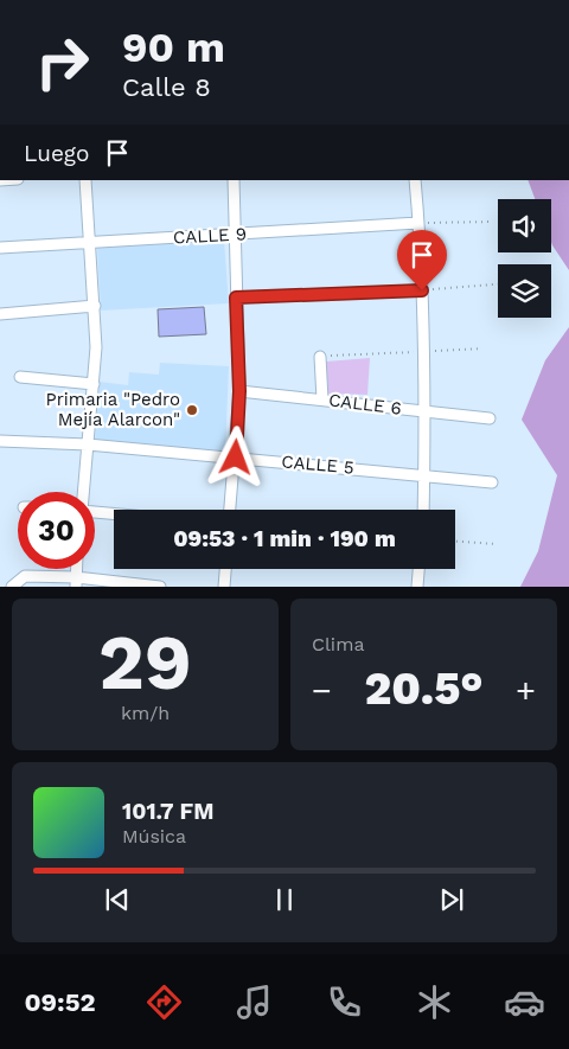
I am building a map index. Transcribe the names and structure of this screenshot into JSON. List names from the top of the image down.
{
  "streets": {
    "street": ["CALLE 9", "CALLE 6", "CALLE 5"]
  },
  "places": ["Primaria \"Pedro Mejía Alarcon\""],
  "page": {
    "turn": ["90 m", "Calle 8"],
    "then": "Luego",
    "limit": "30",
    "trip": "09:53 · 1 min · 190 m",
    "tile": [
      ["29", "km/h"],
      "Clima"
    ],
    "heat": ["−", "20.5°", "+"],
    "song": ["101.7 FM", "Música"],
    "tabs": "09:52"
  }
}
